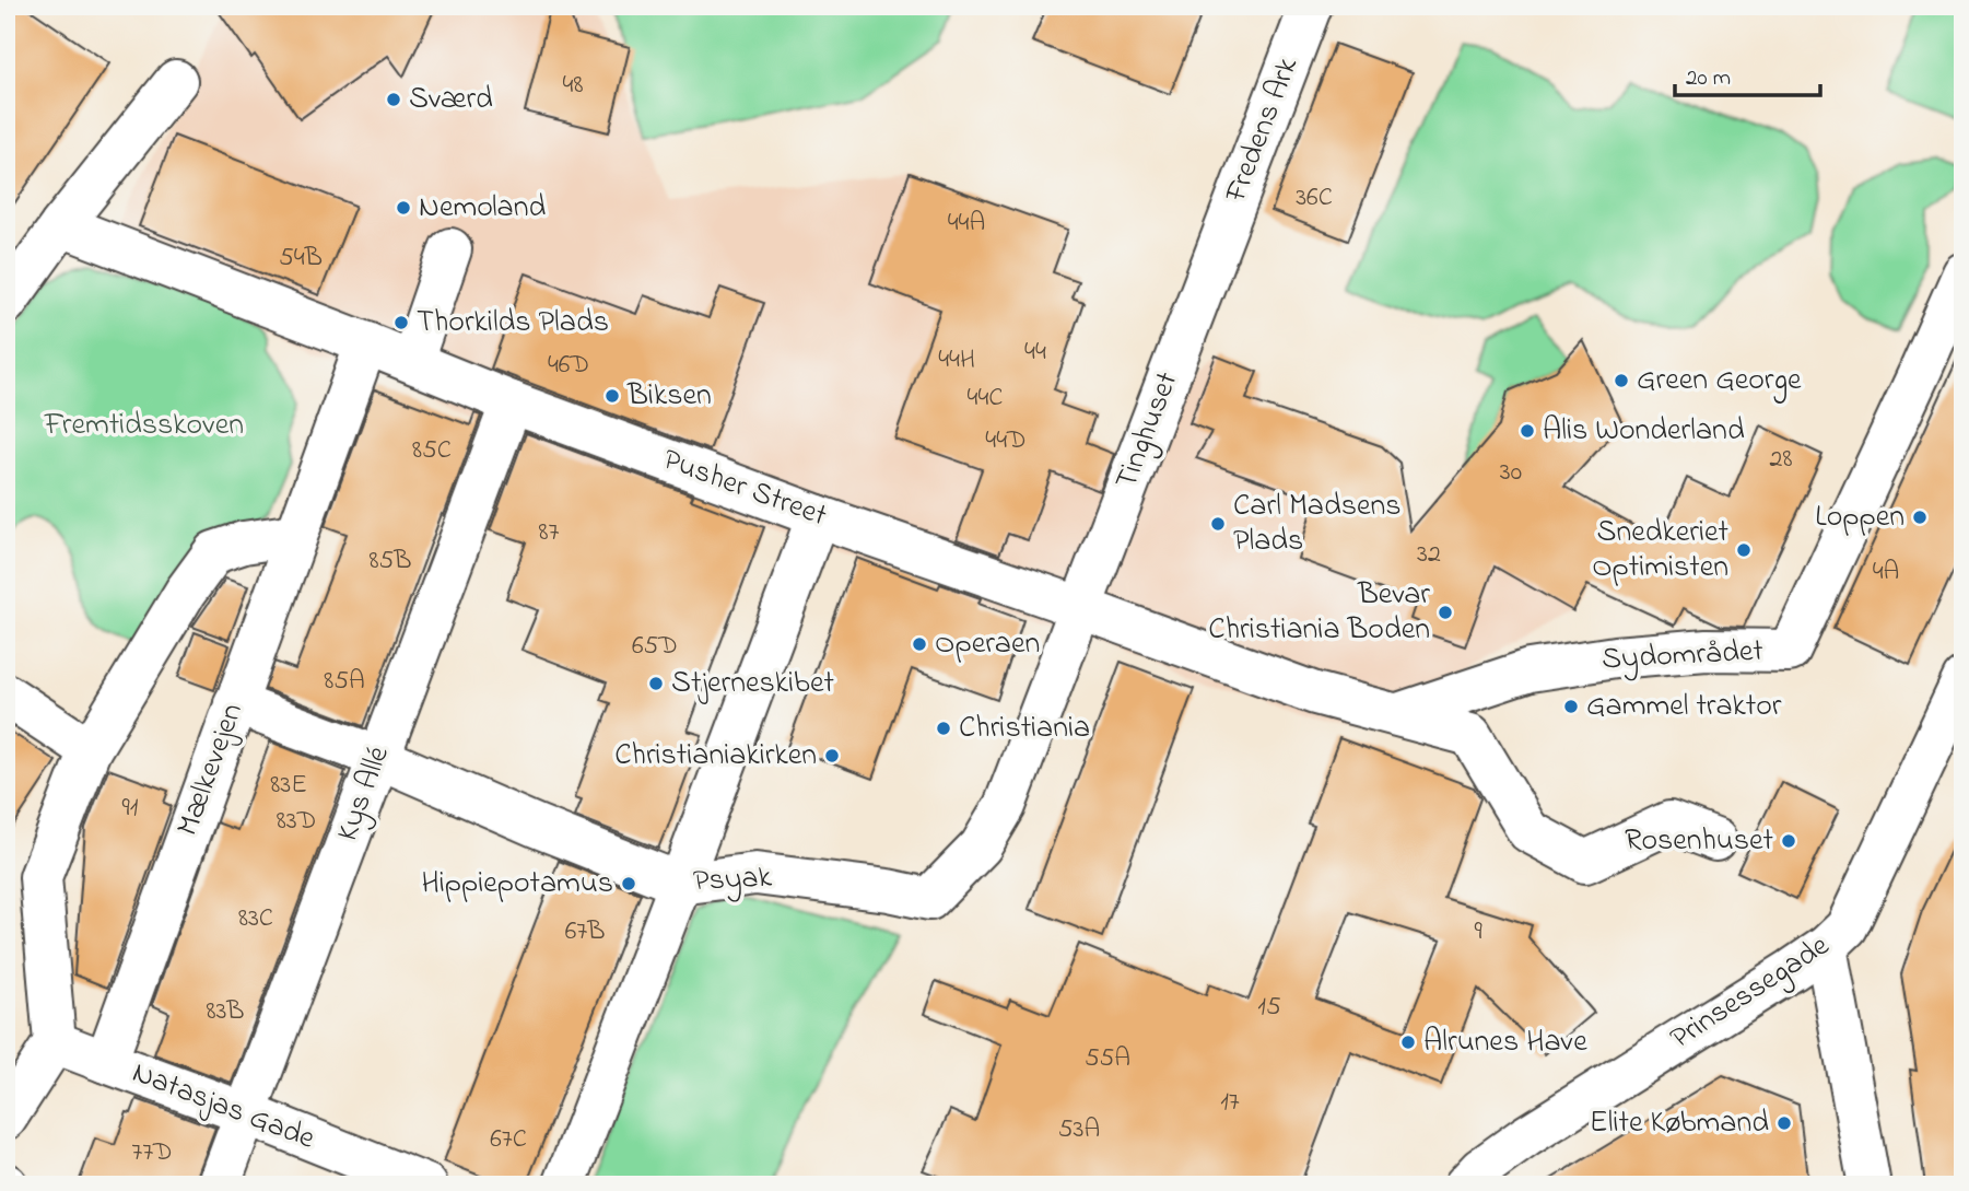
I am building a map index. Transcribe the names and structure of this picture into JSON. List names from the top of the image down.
{
  "streets": {
    "street": [
      "Fredens Ark",
      "Tinghuset",
      "Pusher Street",
      "Sydområdet",
      "Mælkevejen",
      "Kys Allé",
      "Psyak",
      "Prinsessegade",
      "Natasjas Gade"
    ]
  },
  "crossings": [
    ["Fredens Ark", "Tinghuset"],
    ["Tinghuset", "Pusher Street"],
    ["Tinghuset", "Psyak"],
    ["Pusher Street", "Kys Allé"],
    ["Pusher Street", "Psyak"],
    ["Mælkevejen", "Psyak"],
    ["Mælkevejen", "Natasjas Gade"],
    ["Kys Allé", "Psyak"],
    ["Kys Allé", "Natasjas Gade"]
  ],
  "parks": ["Fremtidsskoven"],
  "places": [
    "Sværd",
    "Nemoland",
    "Thorkilds Plads",
    "Green George",
    "Biksen",
    "Alis Wonderland",
    "Loppen",
    "Carl Madsens Plads",
    "Snedkeriet Optimisten",
    "Bevar Christiania Boden",
    "Operaen",
    "Stjerneskibet",
    "Gammel traktor",
    "Christiania",
    "Christianiakirken",
    "Rosenhuset",
    "Hippiepotamus",
    "Alrunes Have",
    "Elite Købmand"
  ],
  "house_numbers": [
    "48",
    "36C",
    "44A",
    "54B",
    "44",
    "44H",
    "46D",
    "44C",
    "44D",
    "85C",
    "28",
    "30",
    "87",
    "32",
    "85B",
    "4A",
    "65D",
    "85A",
    "83E",
    "91",
    "83D",
    "83C",
    "67B",
    "9",
    "15",
    "83B",
    "55A",
    "17",
    "53A",
    "67C",
    "77D"
  ],
  "scale_bar": "20 m"
}
